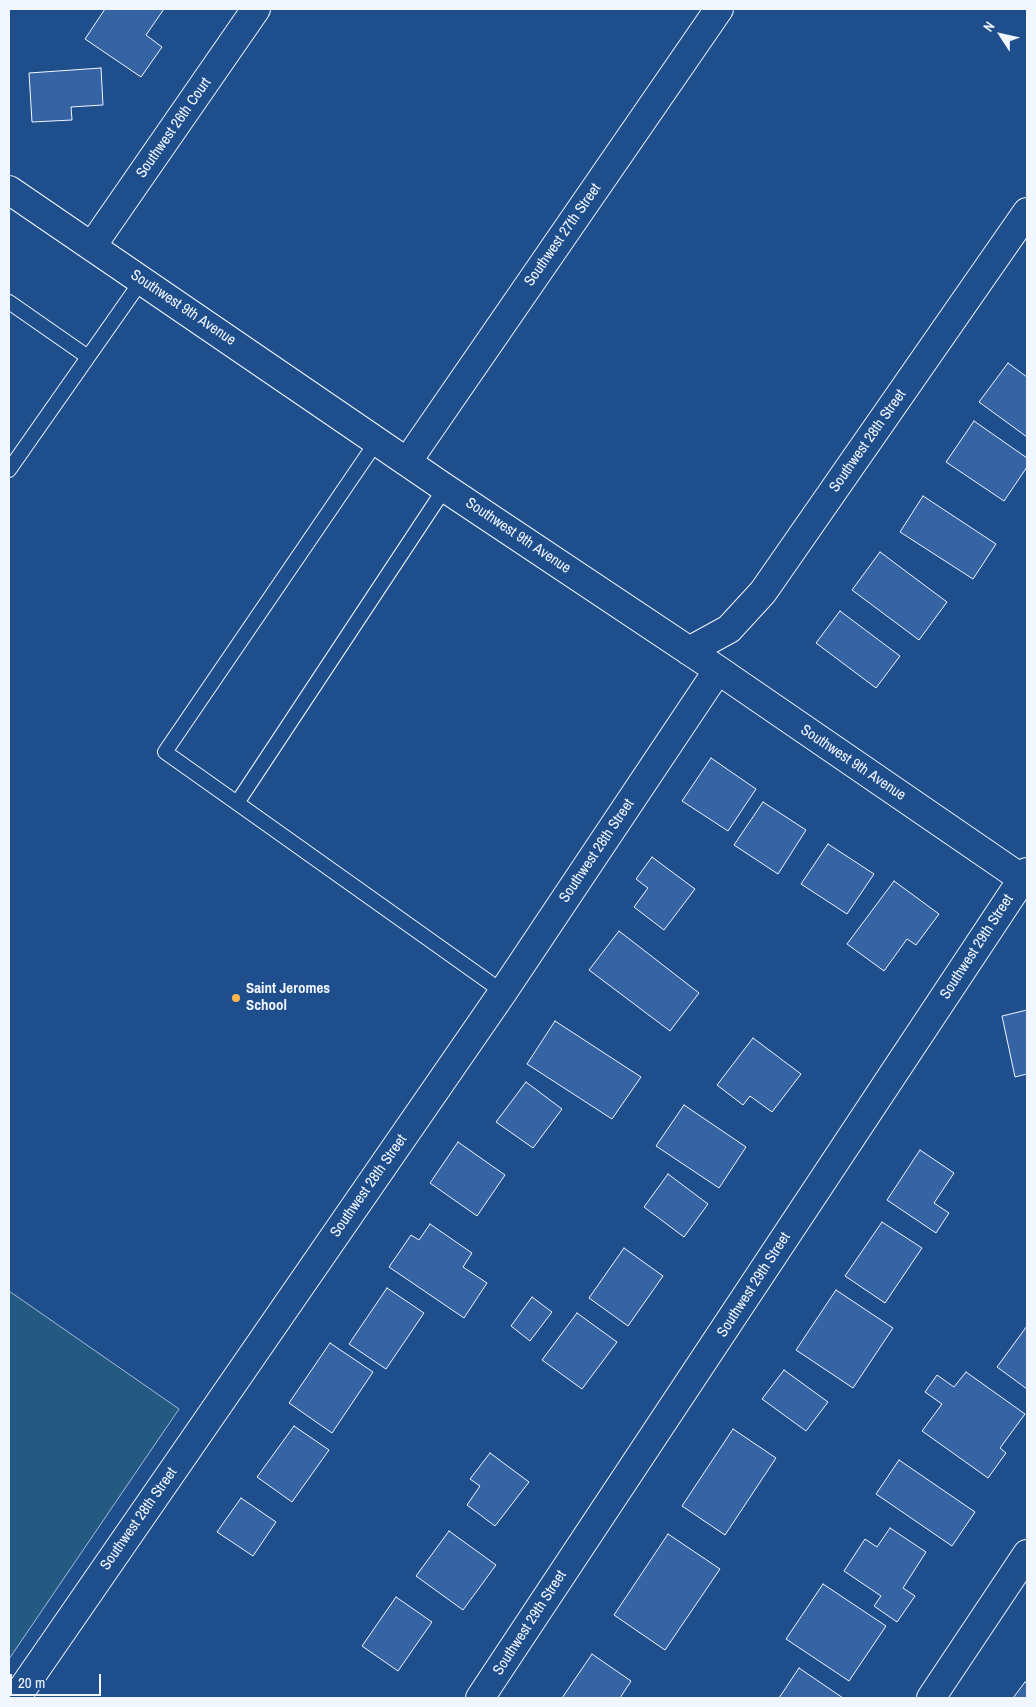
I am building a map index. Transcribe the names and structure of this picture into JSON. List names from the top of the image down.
{
  "streets": {
    "street": [
      "Southwest 26th Court",
      "Southwest 27th Street",
      "Southwest 9th Avenue",
      "Southwest 28th Street",
      "Southwest 29th Street"
    ]
  },
  "crossings": [
    ["Southwest 26th Court", "Southwest 9th Avenue"],
    ["Southwest 27th Street", "Southwest 9th Avenue"],
    ["Southwest 9th Avenue", "Southwest 28th Street"],
    ["Southwest 9th Avenue", "Southwest 29th Street"]
  ],
  "places": ["Saint Jeromes School"],
  "scale_bar": "20 m",
  "north": "top left"
}
